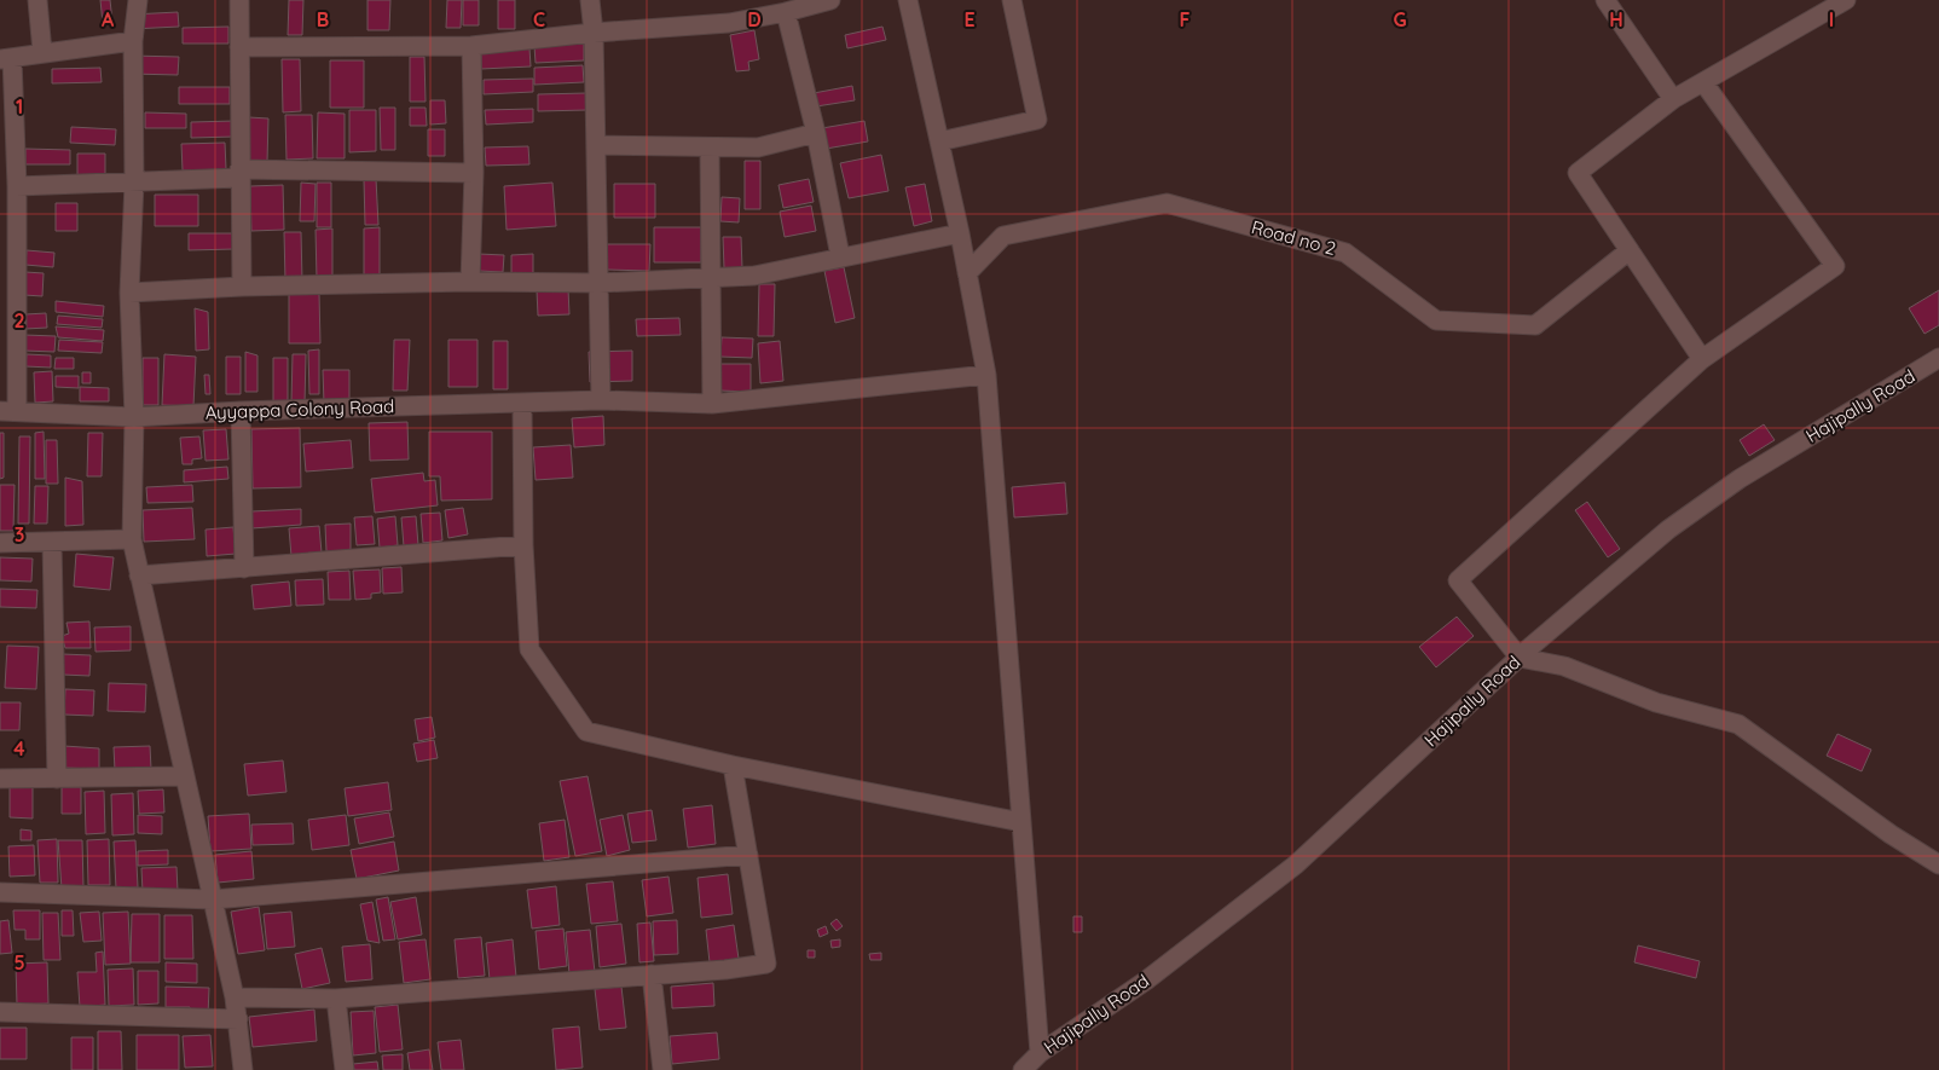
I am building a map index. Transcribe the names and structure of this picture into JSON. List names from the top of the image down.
{
  "streets": {
    "street": ["Road no 2", "Hajipally Road", "Ayyappa Colony Road"]
  },
  "grid": {
    "columns": [
      "A",
      "B",
      "C",
      "D",
      "E",
      "F",
      "G",
      "H",
      "I"
    ],
    "rows": [
      "1",
      "2",
      "3",
      "4",
      "5"
    ]
  }
}
